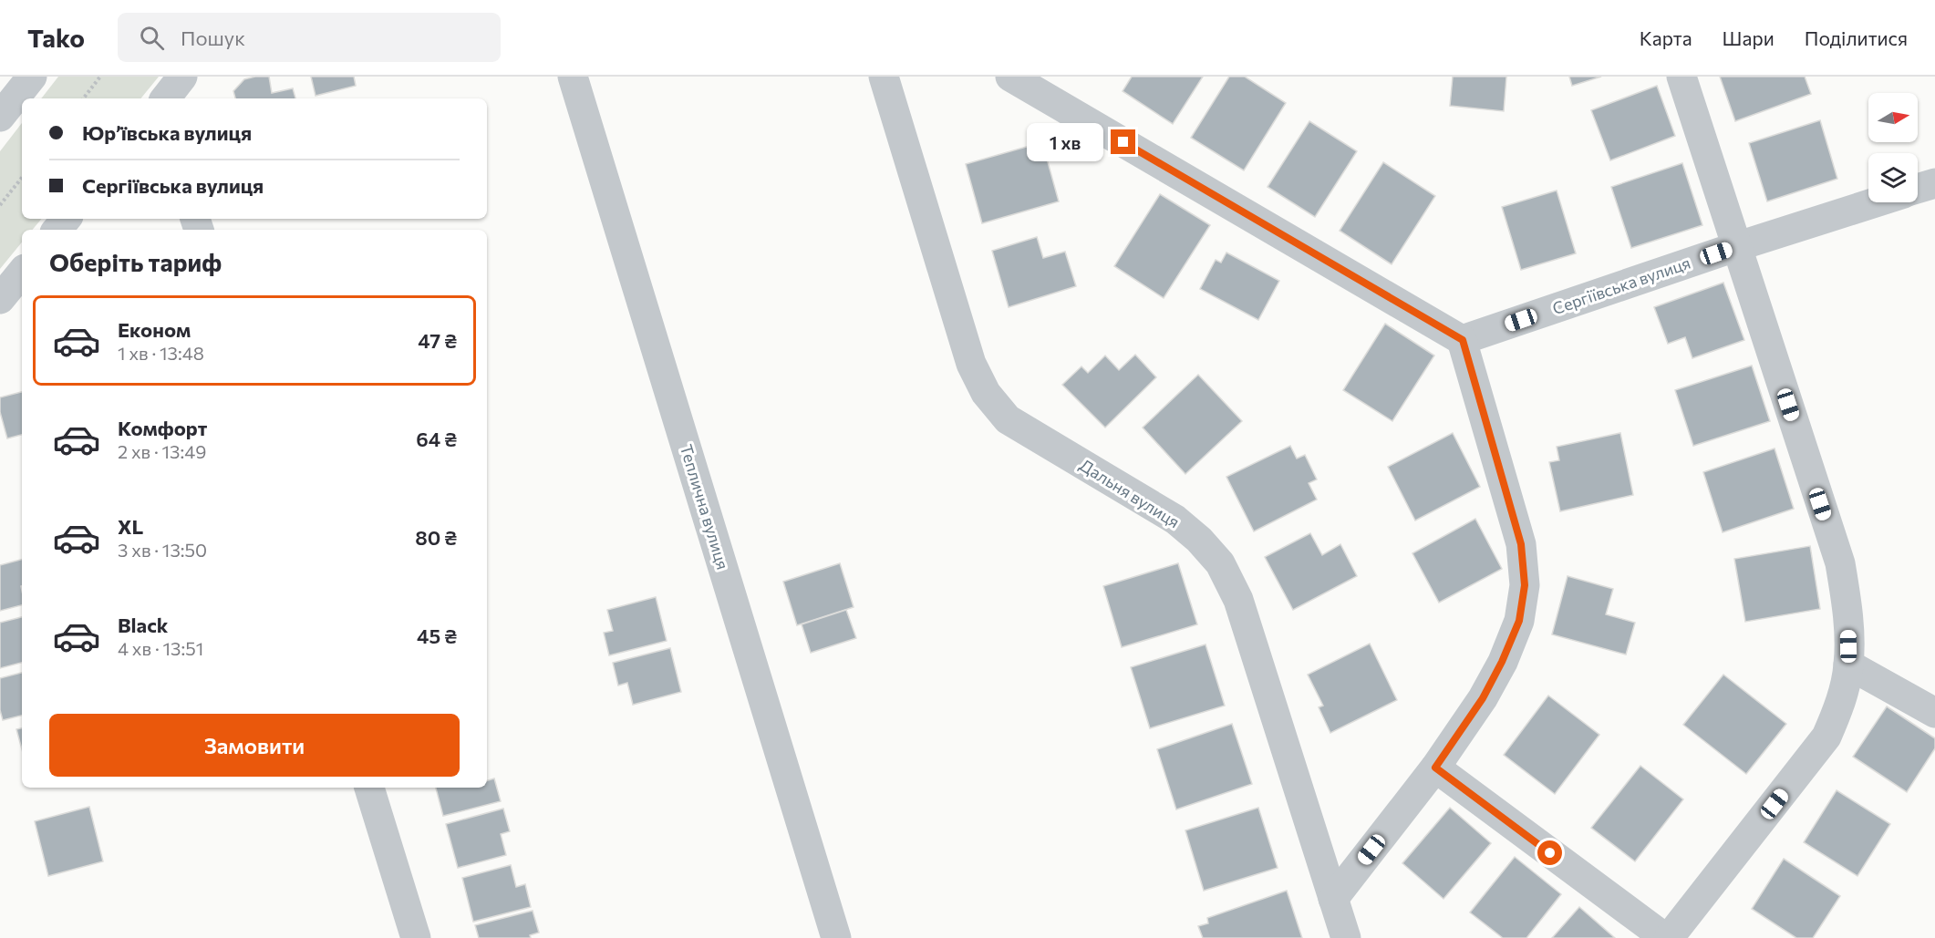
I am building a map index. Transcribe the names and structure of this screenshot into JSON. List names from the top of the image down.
{
  "streets": {
    "street": ["Сергіївська вулиця", "Дальня вулиця", "Теплична вулиця"]
  },
  "north": "right",
  "page": {
    "header": "Tako",
    "search": "Пошук",
    "nav": ["Карта", "Шари", "Поділитися"],
    "banner": ["Юрʼївська вулиця", "Сергіївська вулиця"],
    "bubble": "1 хв",
    "heading": "Оберіть тариф",
    "list": [
      {
        "name": "Економ",
        "note": "1 хв · 13:48",
        "value": "47 ₴"
      },
      {
        "name": "Комфорт",
        "note": "2 хв · 13:49",
        "value": "64 ₴"
      },
      {
        "name": "XL",
        "note": "3 хв · 13:50",
        "value": "80 ₴"
      },
      {
        "name": "Black",
        "note": "4 хв · 13:51",
        "value": "45 ₴"
      }
    ],
    "buttons": "Замовити"
  }
}
